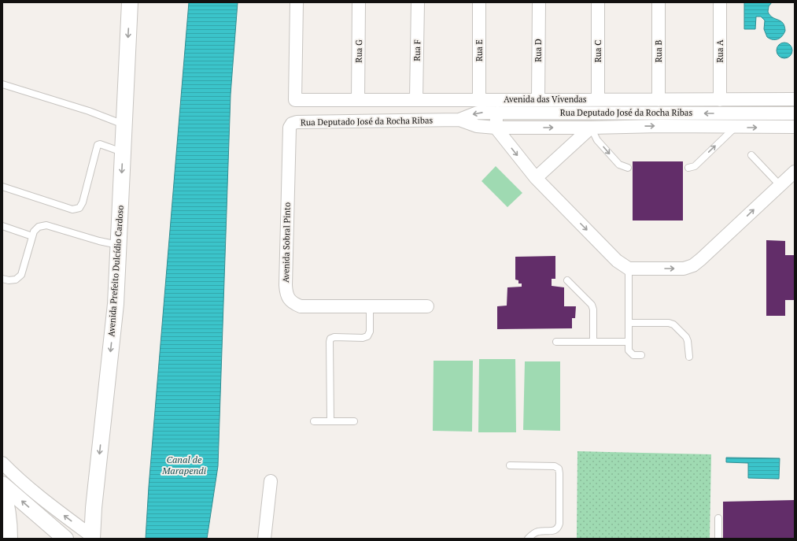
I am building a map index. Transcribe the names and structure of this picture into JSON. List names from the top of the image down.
{
  "streets": {
    "street": [
      "Rua F",
      "Rua E",
      "Rua D",
      "Rua G",
      "Rua C",
      "Rua B",
      "Rua A",
      "Avenida das Vivendas",
      "Rua Deputado José da Rocha Ribas",
      "Avenida Sobral Pinto",
      "Avenida Prefeito Dulcídio Cardoso"
    ]
  },
  "crossings": [
    ["Rua F", "Avenida das Vivendas"],
    ["Rua E", "Avenida das Vivendas"],
    ["Rua D", "Avenida das Vivendas"],
    ["Rua G", "Avenida das Vivendas"],
    ["Rua C", "Avenida das Vivendas"],
    ["Rua B", "Avenida das Vivendas"],
    ["Rua A", "Avenida das Vivendas"],
    ["Rua Deputado José da Rocha Ribas", "Avenida Sobral Pinto"]
  ],
  "one_way": ["Avenida Prefeito Dulcídio Cardoso"],
  "water": ["Canal de Marapendi"]
}
